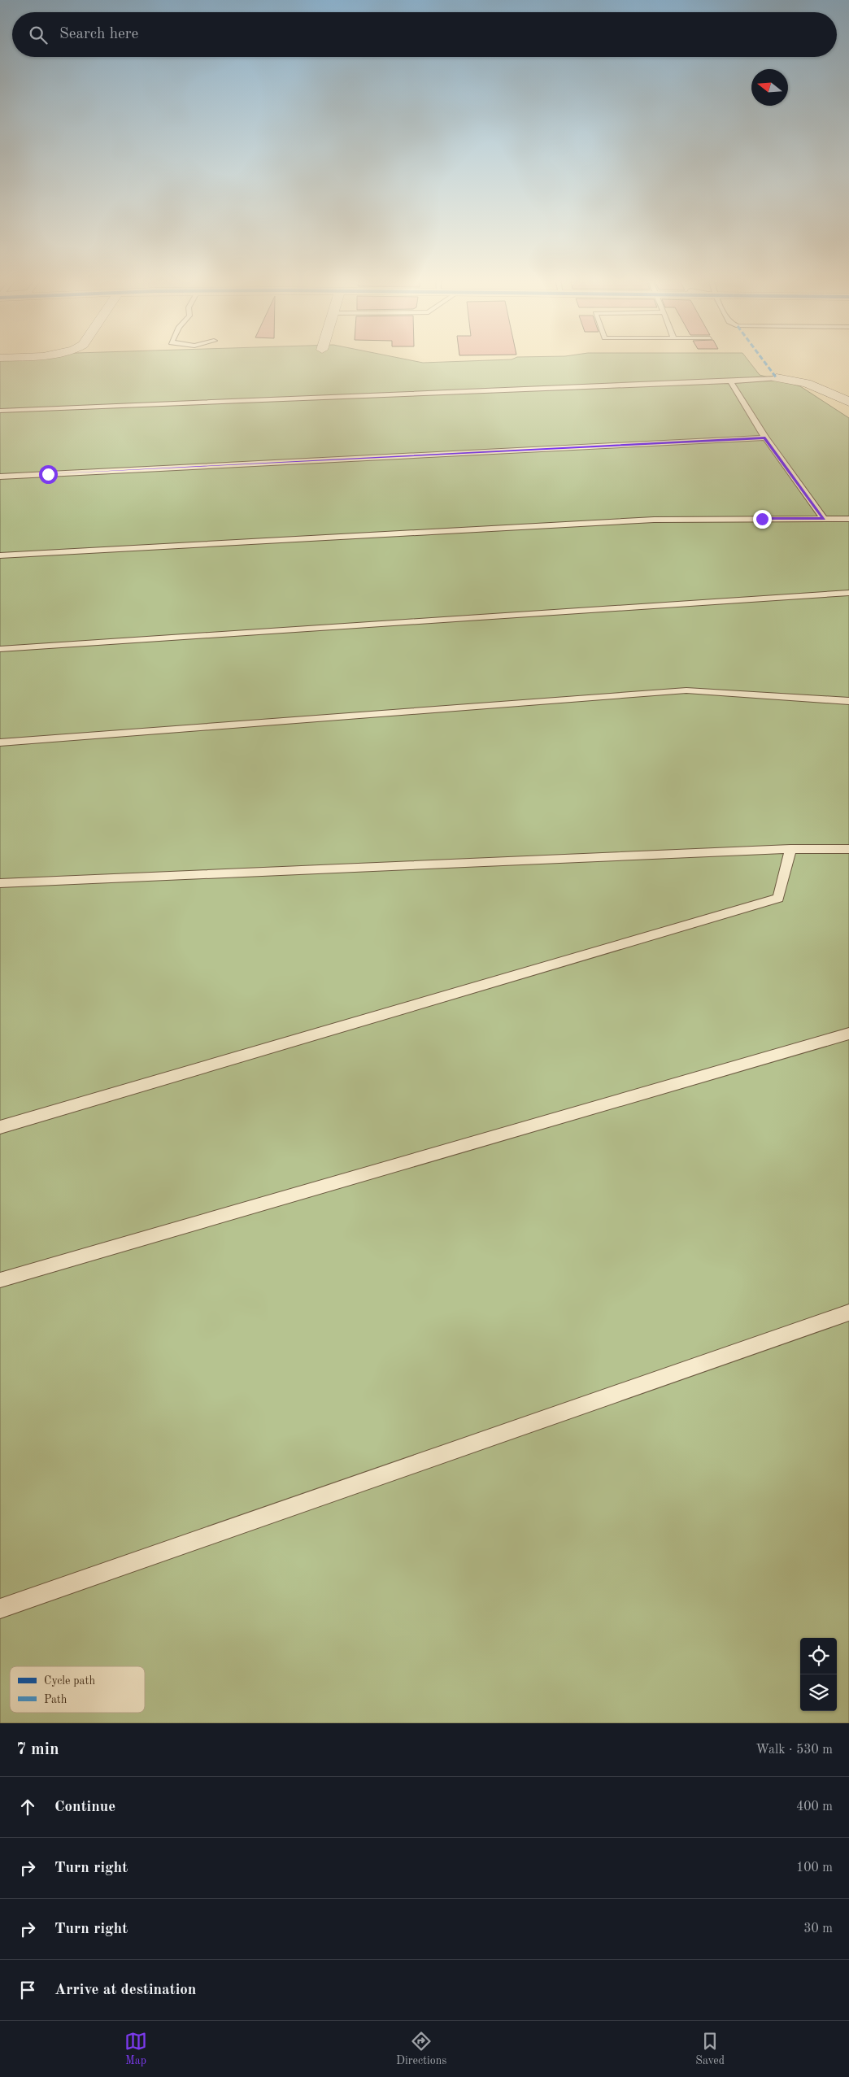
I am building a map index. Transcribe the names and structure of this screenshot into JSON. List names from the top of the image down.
{
  "legend": ["Cycle path", "Path"],
  "north": "left",
  "page": {
    "search": "Search here",
    "heading": ["7 min", "Walk · 530 m"],
    "list": [
      ["Continue", "400 m"],
      ["Turn right", "100 m"],
      ["Turn right", "30 m"],
      "Arrive at destination"
    ],
    "nav": ["Map", "Directions", "Saved"]
  }
}
